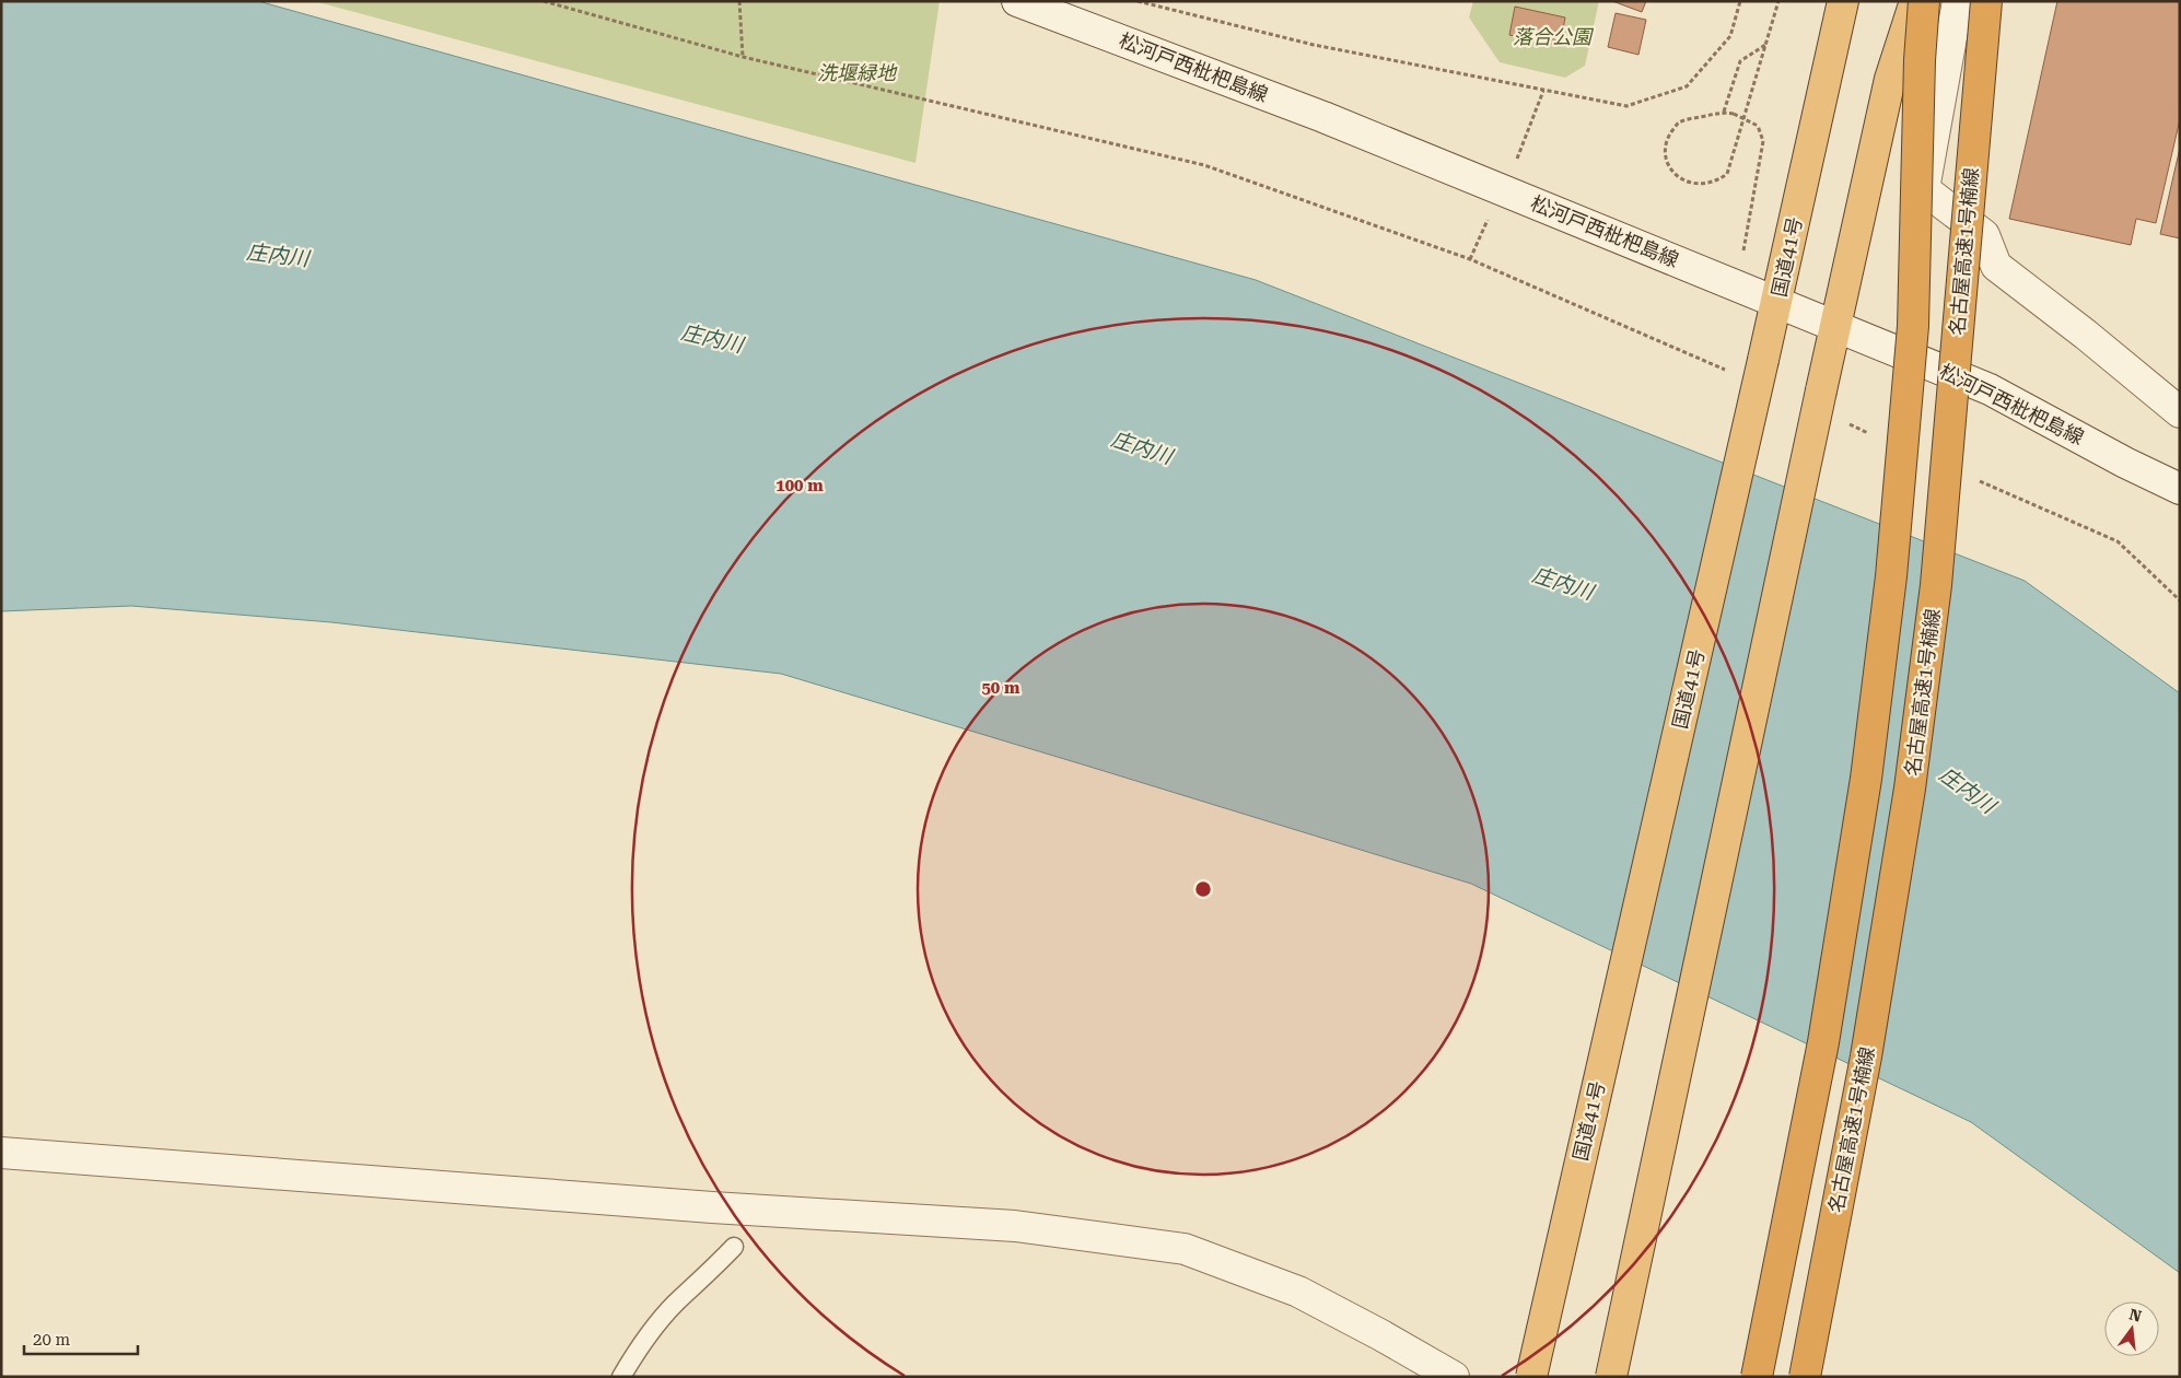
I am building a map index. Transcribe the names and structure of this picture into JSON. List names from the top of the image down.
{
  "streets": {
    "highway": ["名古屋高速1号楠線", "国道41号"],
    "street": ["松河戸西枇杷島線"]
  },
  "crossings": [
    ["松河戸西枇杷島線", "国道41号"]
  ],
  "water": ["庄内川"],
  "parks": ["落合公園", "洗堰緑地"],
  "scale_bar": "20 m",
  "north": "top",
  "rings": ["100 m", "50 m"]
}
